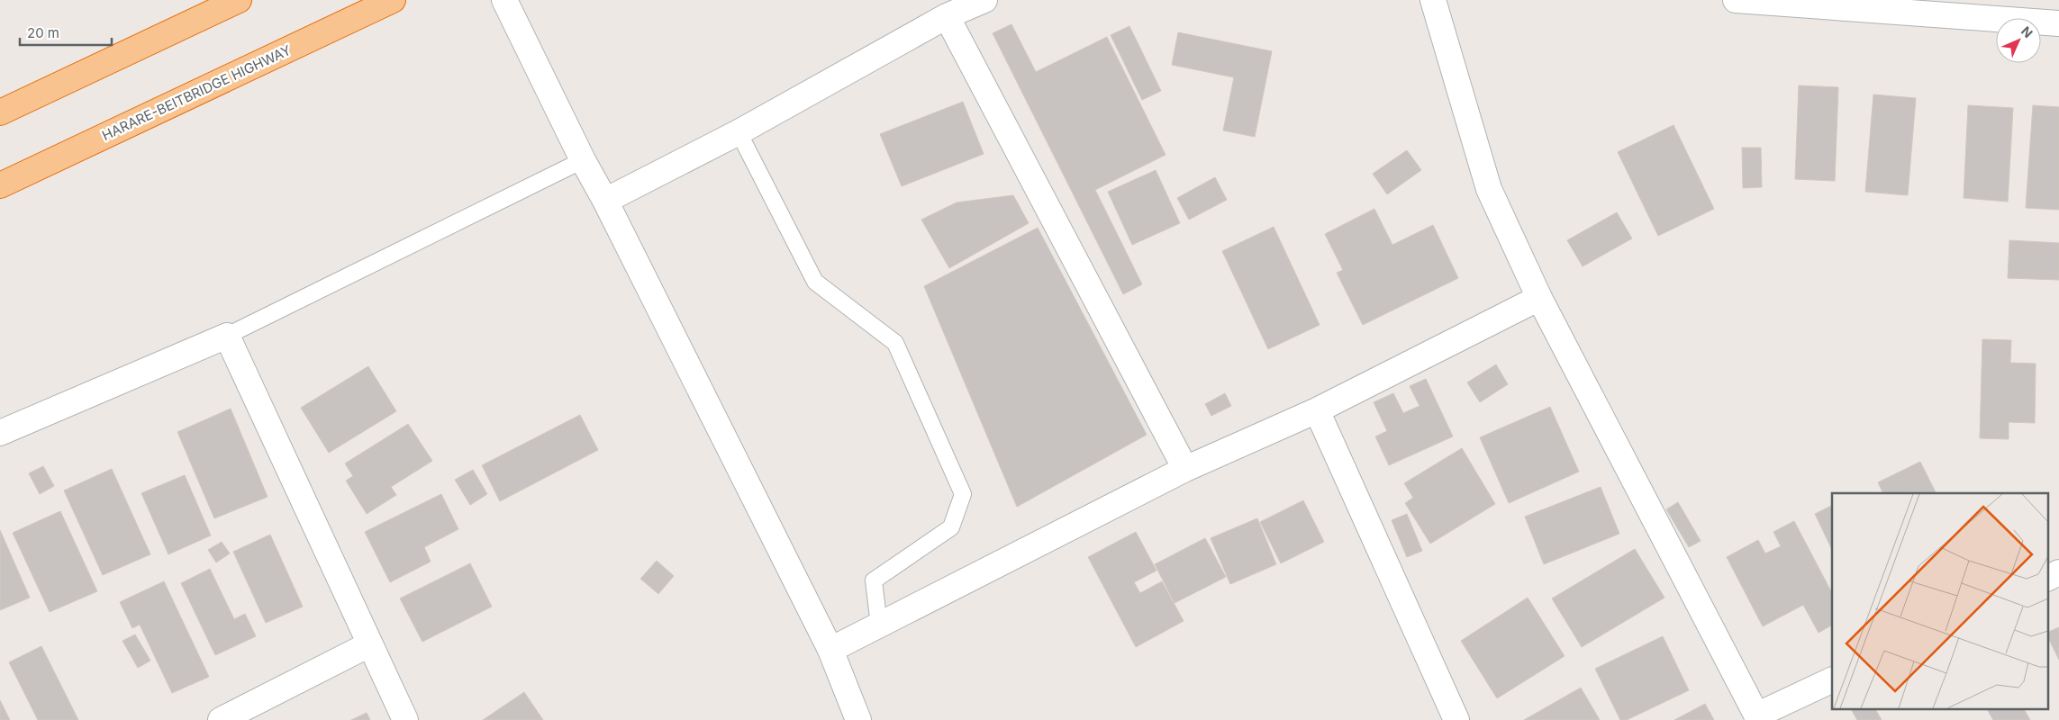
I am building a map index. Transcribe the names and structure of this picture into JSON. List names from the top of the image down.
{
  "streets": {
    "highway": ["HARARE-BEITBRIDGE HIGHWAY"]
  },
  "scale_bar": "20 m",
  "north": "top right"
}
